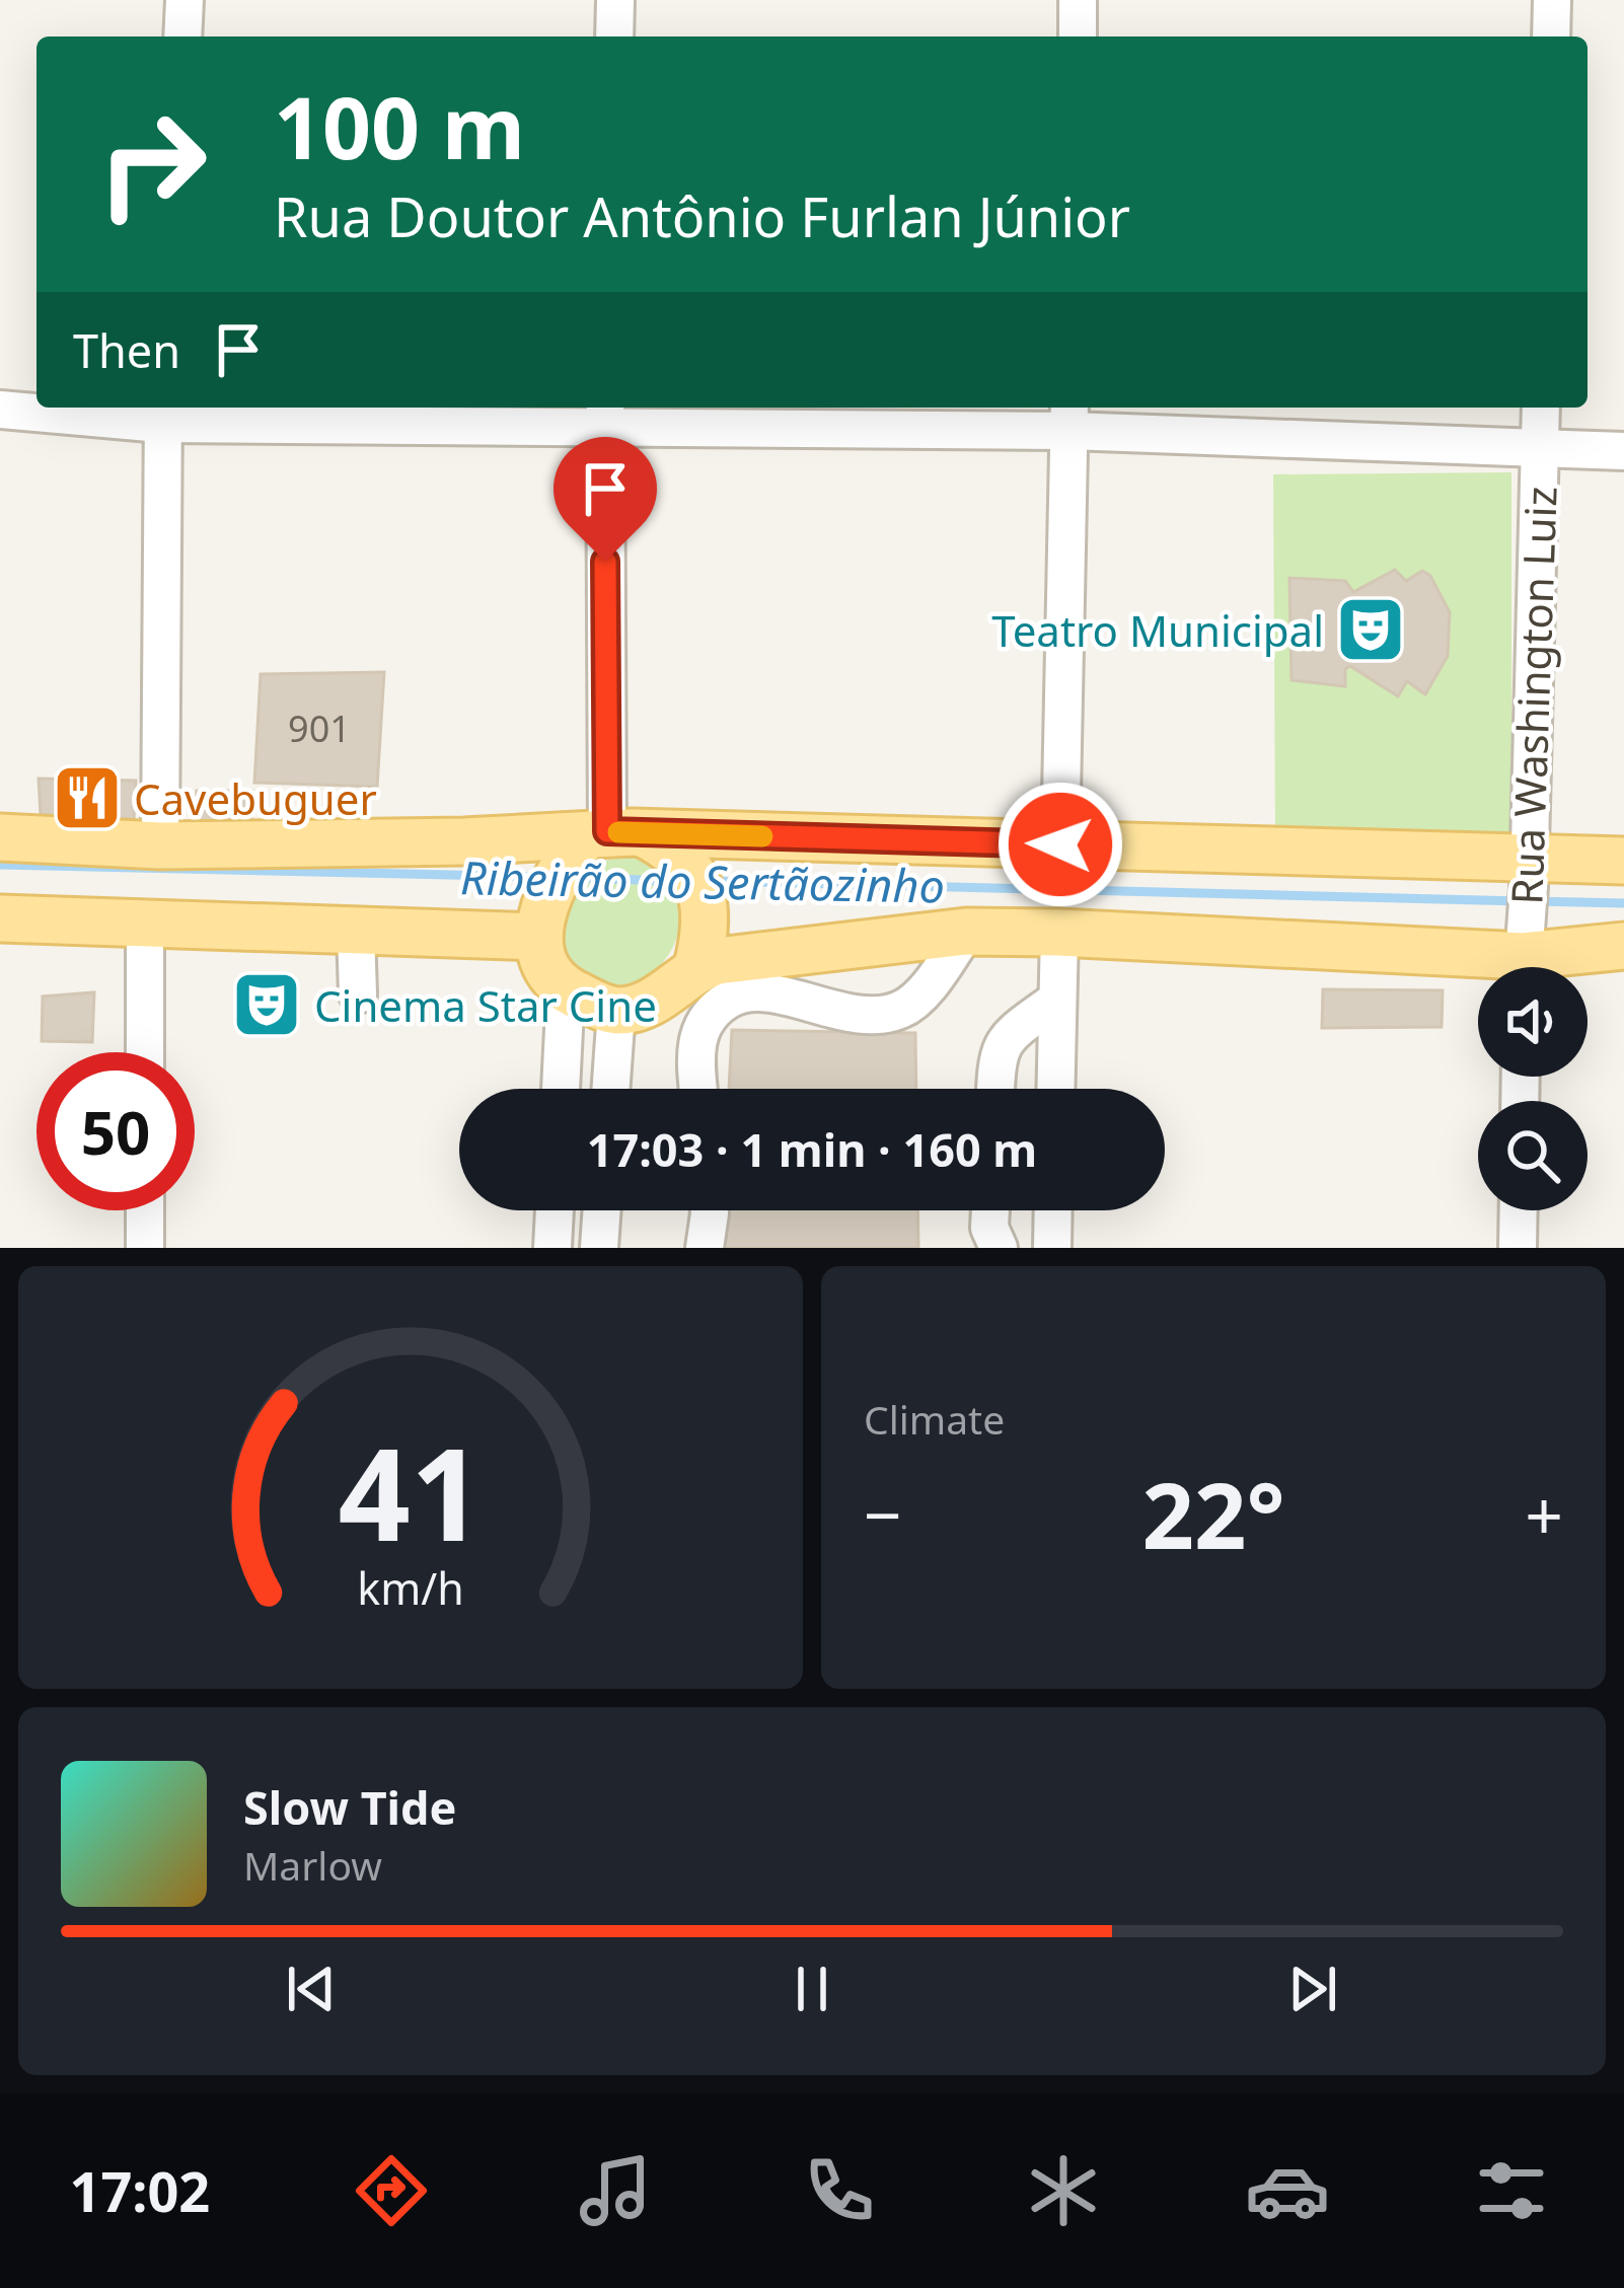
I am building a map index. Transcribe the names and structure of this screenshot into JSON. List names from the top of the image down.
{
  "streets": {
    "street": ["Rua Washington Luiz"]
  },
  "water": ["Ribeirão do Sertãozinho"],
  "places": {
    "theatre": ["Teatro Municipal", "Cinema Star Cine"],
    "restaurant": ["Cavebuguer"]
  },
  "house_numbers": ["901"],
  "page": {
    "turn": ["100 m", "Rua Doutor Antônio Furlan Júnior"],
    "then": "Then",
    "limit": "50",
    "trip": "17:03 · 1 min · 160 m",
    "tile": "Climate",
    "heat": ["−", "22°", "+"],
    "song": ["Slow Tide", "Marlow"],
    "tabs": "17:02",
    "gauge": ["41", "km/h"]
  }
}
